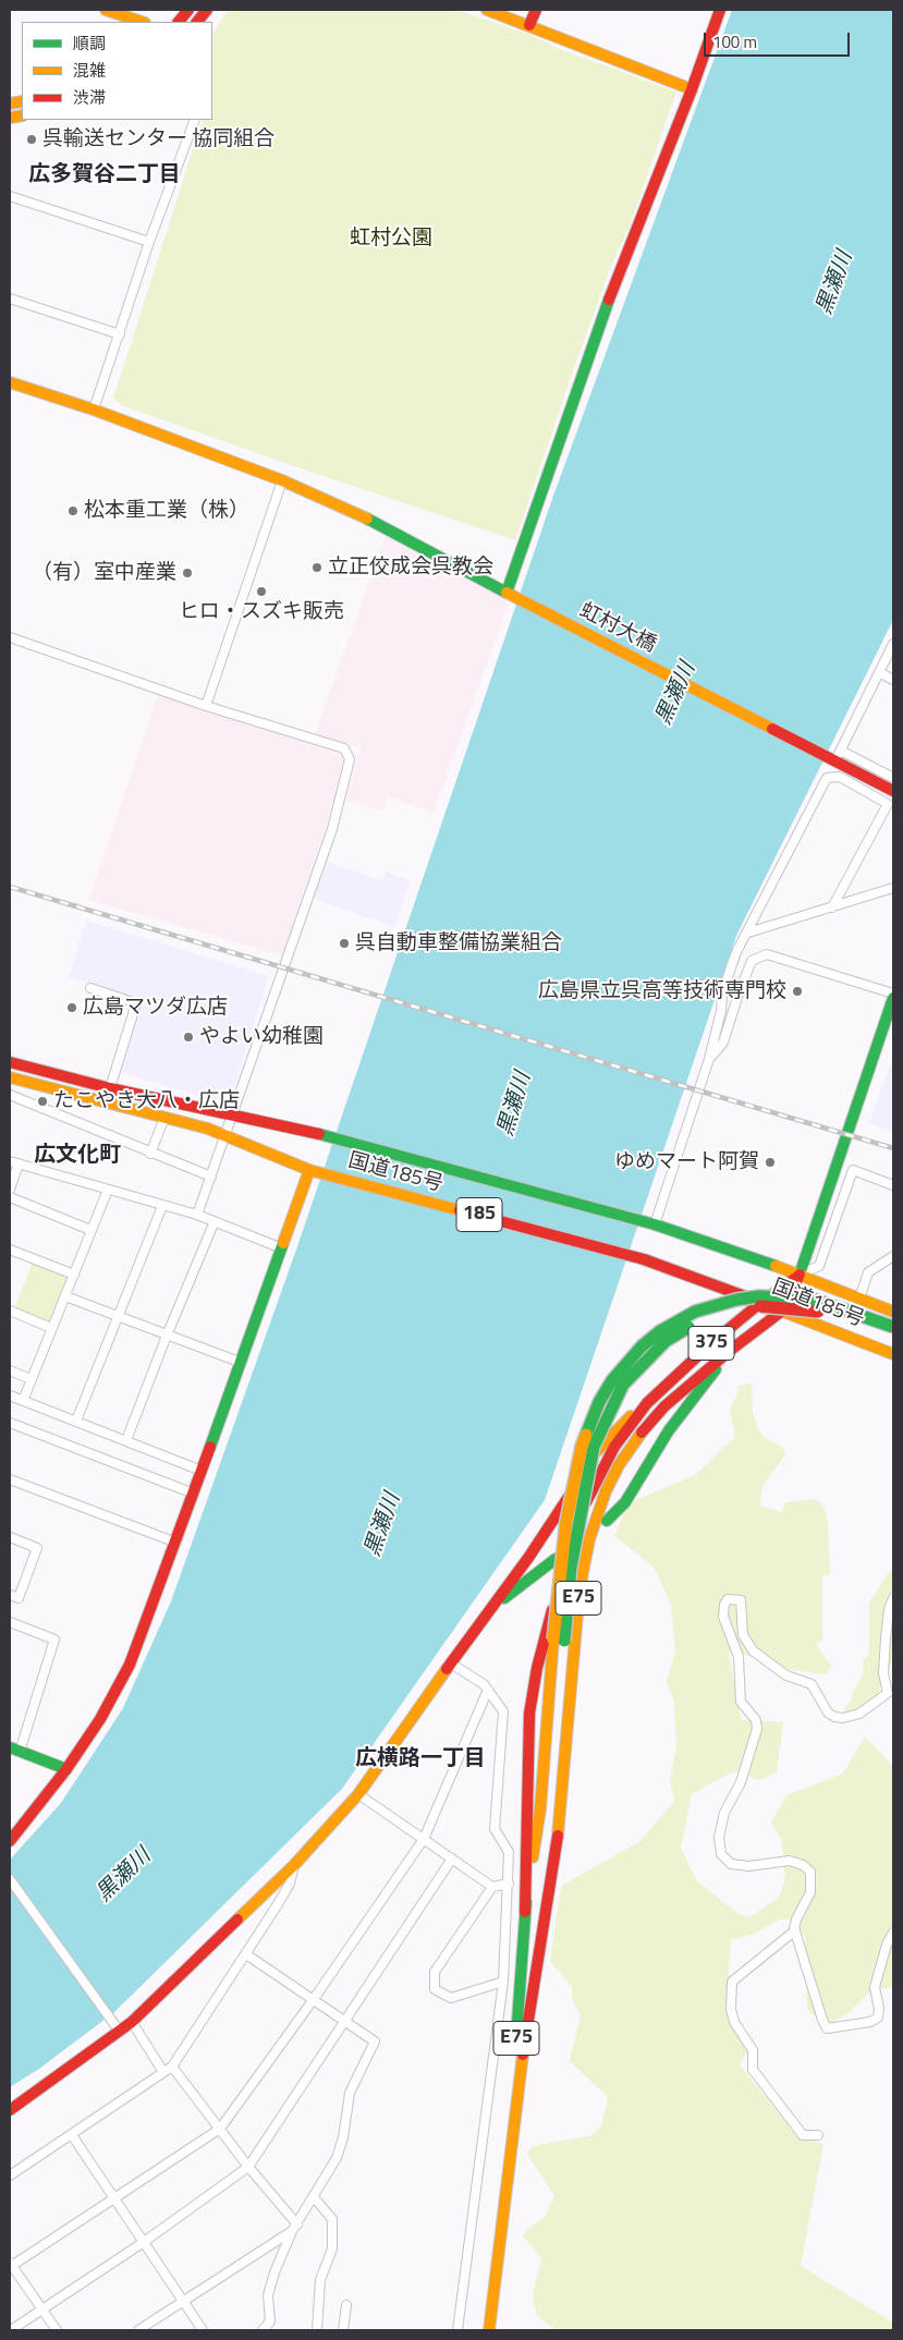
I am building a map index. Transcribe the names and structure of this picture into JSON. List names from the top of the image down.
{
  "streets": {
    "main road": [
      "虹村大橋",
      "国道185号",
      "185",
      "375",
      "E75"
    ]
  },
  "crossings": [
    ["国道185号", "375"],
    ["375", "E75"]
  ],
  "districts": ["広多賀谷二丁目", "広文化町", "広横路一丁目"],
  "water": ["黒瀬川"],
  "parks": ["虹村公園"],
  "places": [
    "呉輸送センター 協同組合",
    "松本重工業（株）",
    "立正佼成会呉教会",
    "（有）室中産業",
    "ヒロ・スズキ販売",
    "呉自動車整備協業組合",
    "広島県立呉高等技術専門校",
    "広島マツダ広店",
    "やよい幼稚園",
    "たこやき大八・広店",
    "ゆめマート阿賀"
  ],
  "legend": ["順調", "混雑", "渋滞"],
  "scale_bar": "100 m"
}
